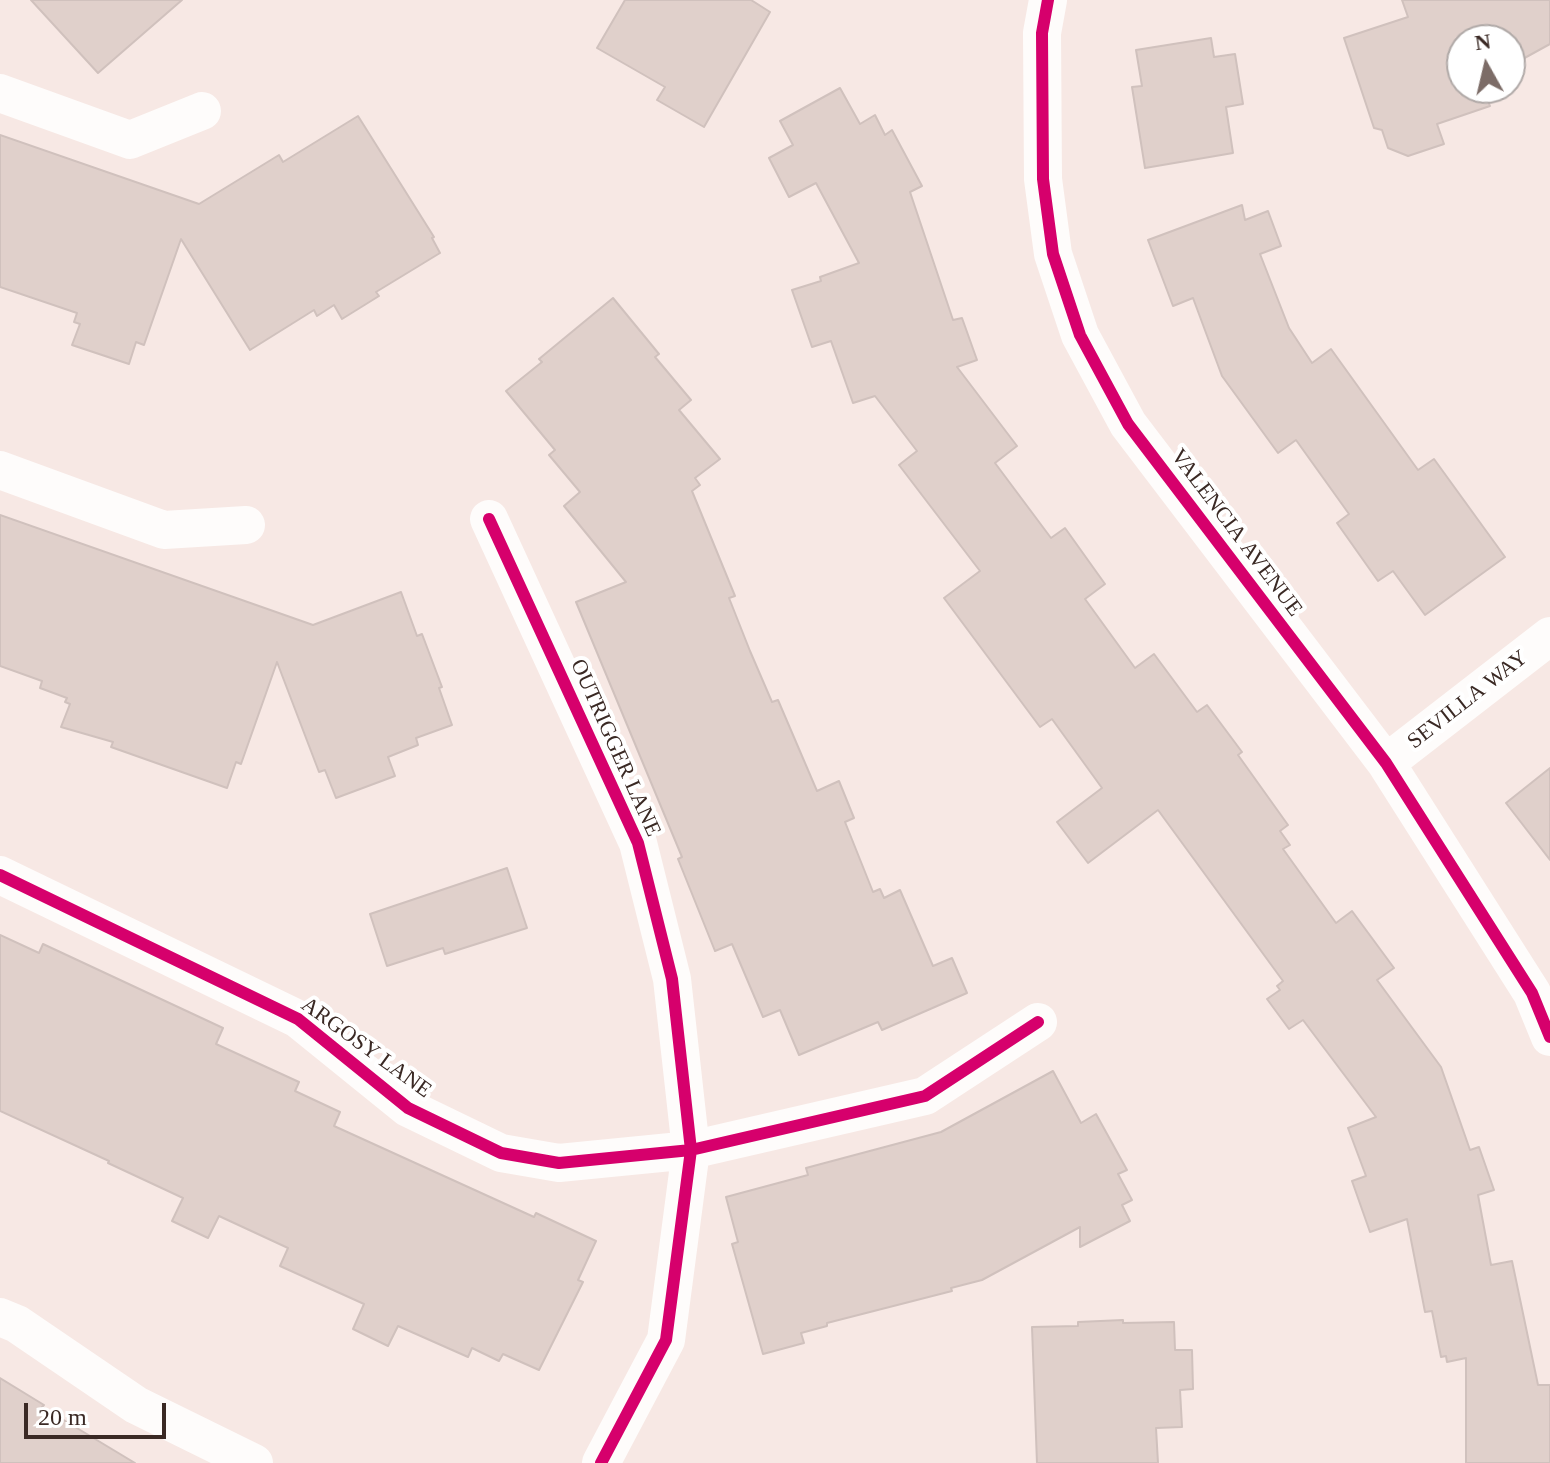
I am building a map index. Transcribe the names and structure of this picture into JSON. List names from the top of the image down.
{
  "streets": {
    "street": [
      "VALENCIA AVENUE",
      "SEVILLA WAY",
      "OUTRIGGER LANE",
      "ARGOSY LANE"
    ]
  },
  "crossings": [
    ["VALENCIA AVENUE", "SEVILLA WAY"],
    ["OUTRIGGER LANE", "ARGOSY LANE"]
  ],
  "scale_bar": "20 m",
  "north": "top"
}
